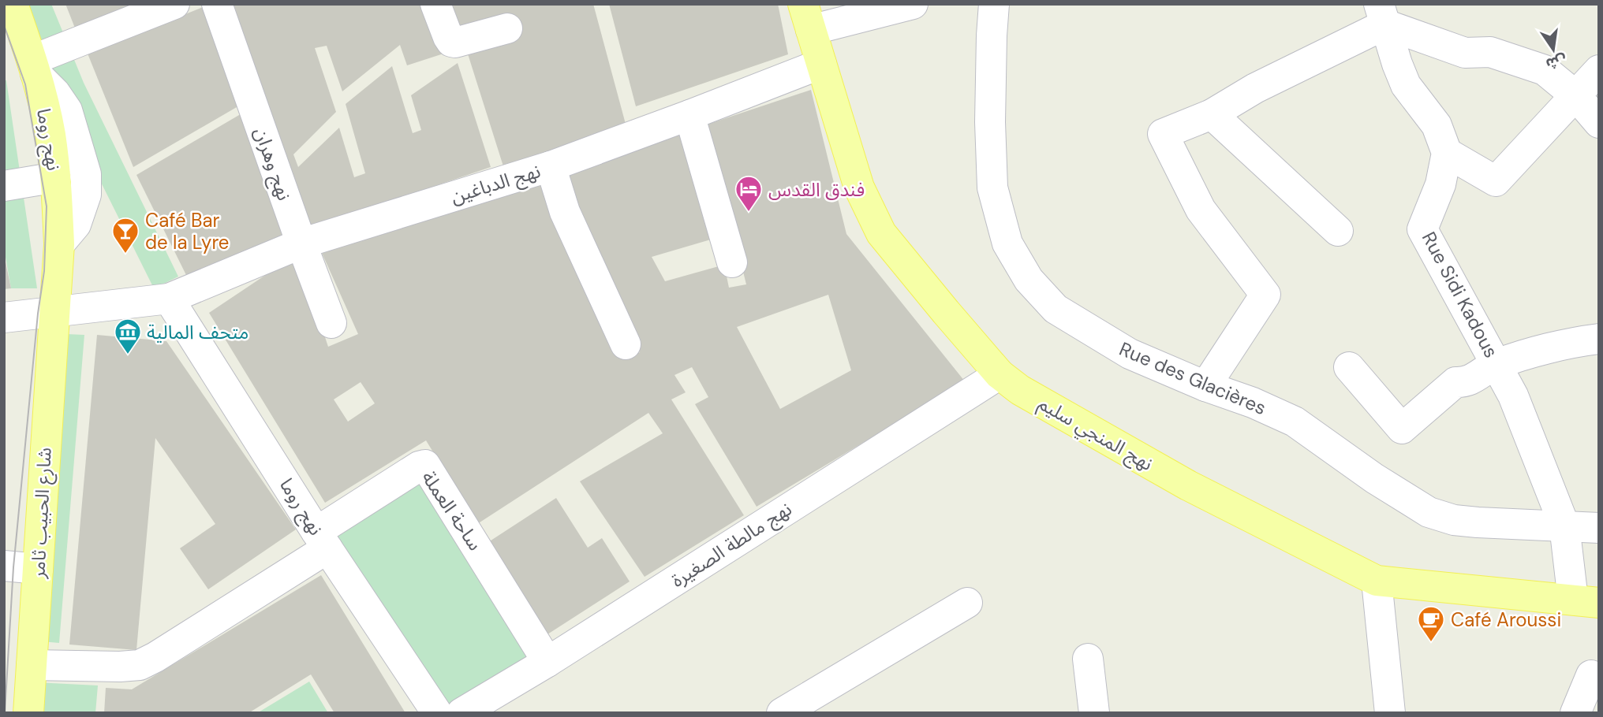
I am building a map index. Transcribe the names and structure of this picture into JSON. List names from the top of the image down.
{
  "streets": {
    "main road": ["نهج روما", "نهج المنجي سليم", "شارع الحبيب ثامر"],
    "street": [
      "نهج وهران",
      "نهج الدباغين",
      "Rue Sidi Kadous",
      "Rue des Glacières",
      "ساحة العملة",
      "نهج مالطة الصغيرة"
    ]
  },
  "crossings": [
    ["نهج روما", "نهج الدباغين"],
    ["نهج روما", "ساحة العملة"],
    ["نهج روما", "شارع الحبيب ثامر"],
    ["نهج وهران", "نهج الدباغين"],
    ["نهج الدباغين", "نهج المنجي سليم"],
    ["نهج الدباغين", "شارع الحبيب ثامر"],
    ["Rue Sidi Kadous", "Rue des Glacières"],
    ["Rue Sidi Kadous", "نهج المنجي سليم"],
    ["نهج المنجي سليم", "نهج مالطة الصغيرة"],
    ["ساحة العملة", "نهج مالطة الصغيرة"]
  ],
  "places": {
    "hotel": ["فندق القدس"],
    "bar": ["Café Bar de la Lyre"],
    "museum": ["متحف المالية"],
    "cafe": ["Café Aroussi"]
  },
  "north": "bottom"
}
